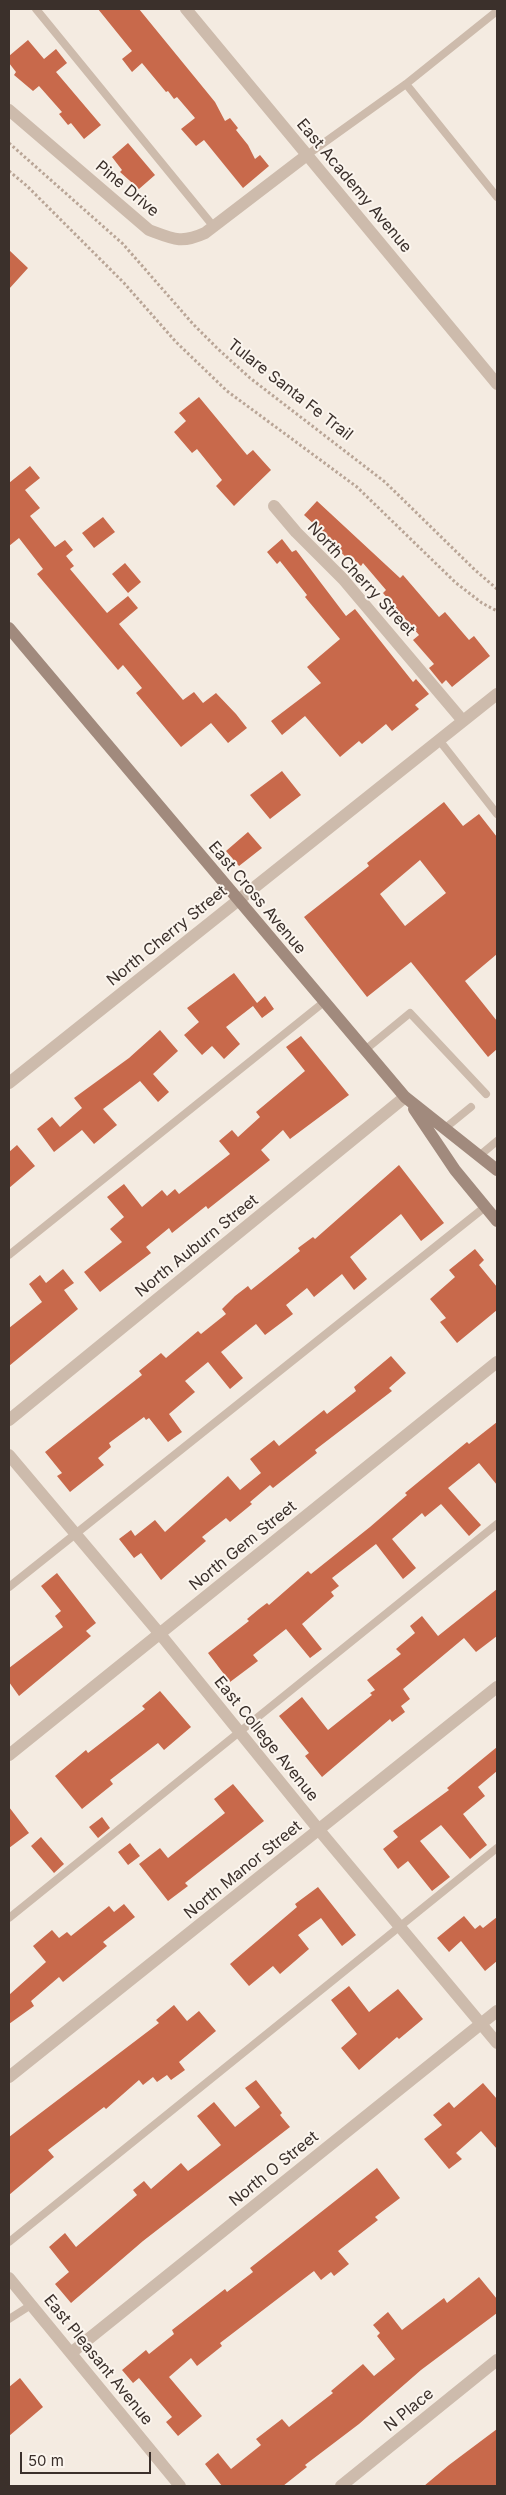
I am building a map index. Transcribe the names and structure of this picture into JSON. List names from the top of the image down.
{
  "streets": {
    "street": [
      "East Academy Avenue",
      "Pine Drive",
      "North Cherry Street",
      "East Cross Avenue",
      "North Auburn Street",
      "North Gem Street",
      "East College Avenue",
      "North Manor Street",
      "North O Street",
      "East Pleasant Avenue",
      "N Place"
    ],
    "path": ["Tulare Santa Fe Trail"]
  },
  "crossings": [
    ["East Academy Avenue", "Pine Drive"],
    ["North Cherry Street", "East Cross Avenue"],
    ["East Cross Avenue", "North Auburn Street"],
    ["North Gem Street", "East College Avenue"],
    ["East College Avenue", "North Manor Street"],
    ["East College Avenue", "North O Street"],
    ["North O Street", "East Pleasant Avenue"]
  ],
  "scale_bar": "50 m"
}
